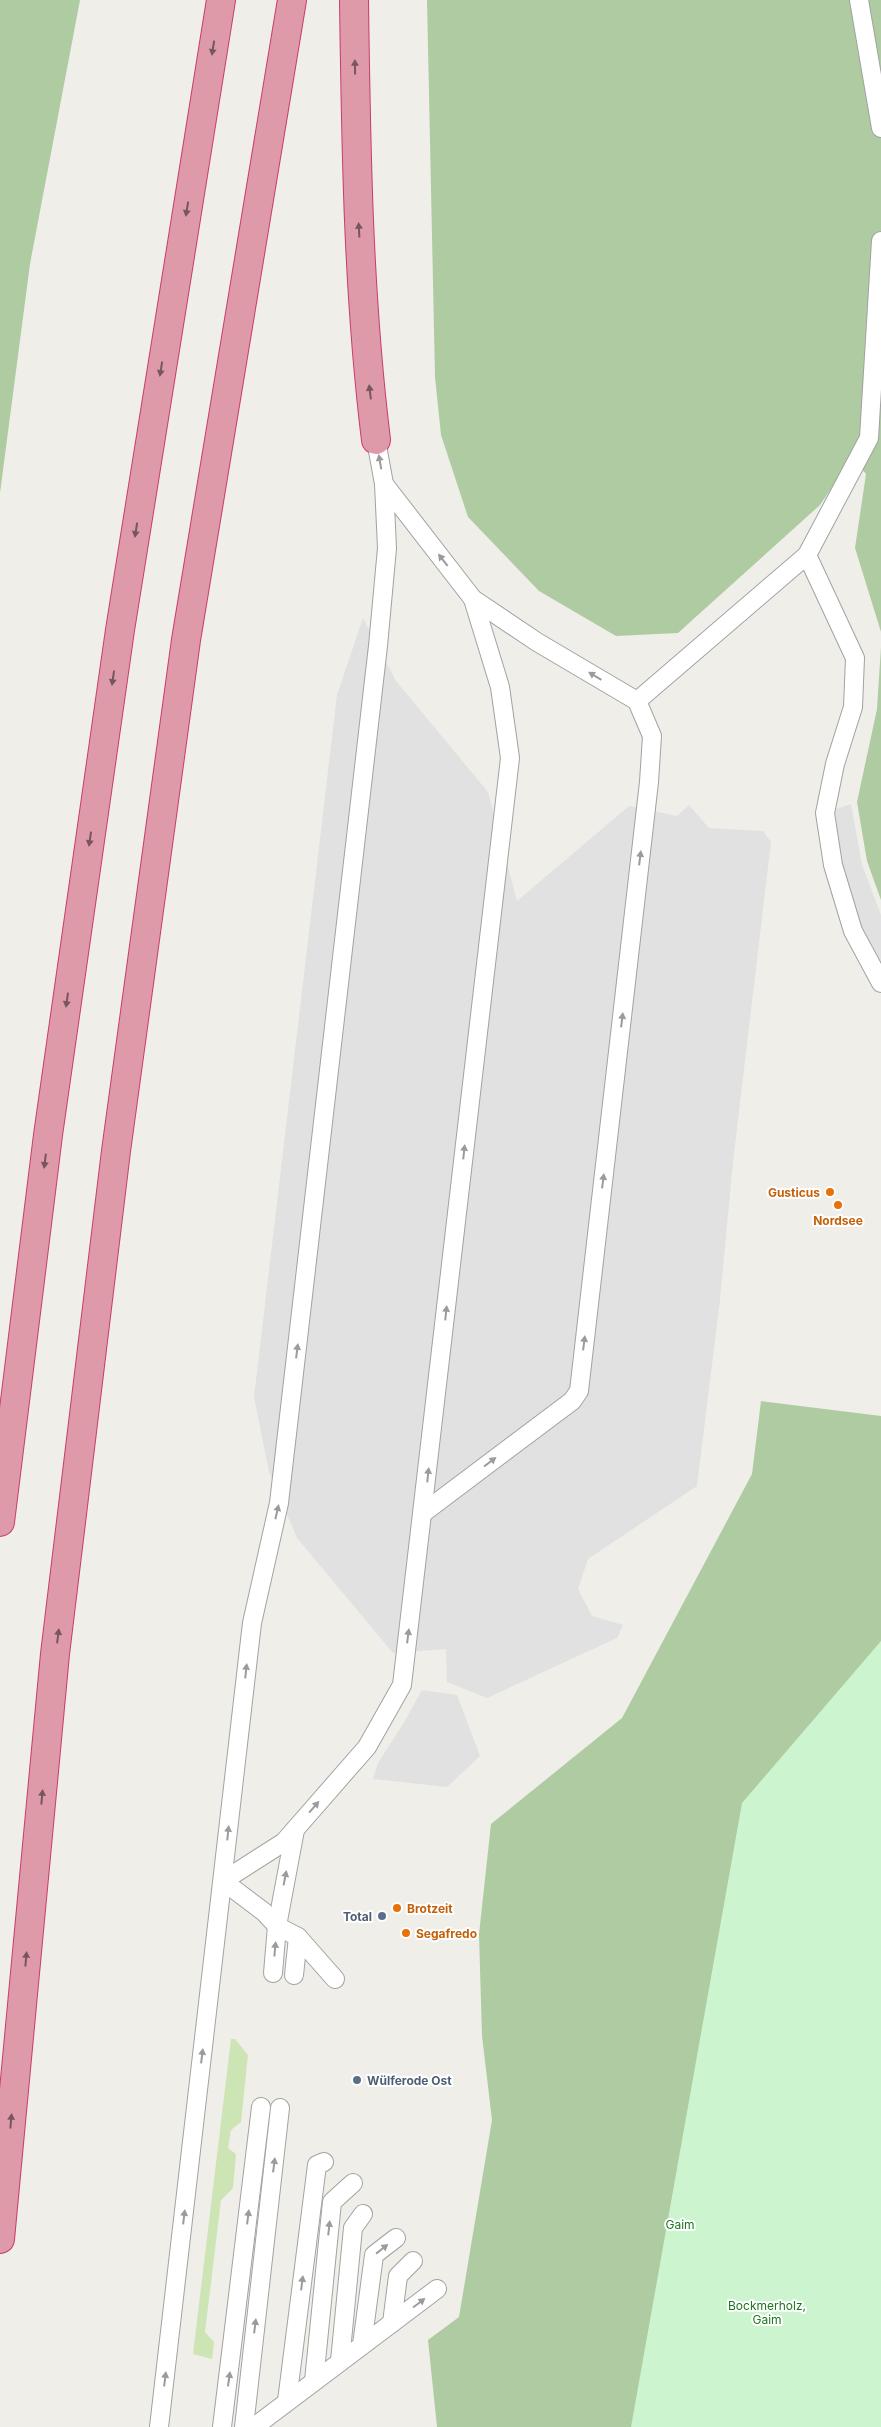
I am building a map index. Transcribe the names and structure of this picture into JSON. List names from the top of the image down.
{
  "parks": ["Gaim", "Bockmerholz, Gaim"],
  "places": [
    "Gusticus",
    "Nordsee",
    "Brotzeit",
    "Total",
    "Segafredo",
    "Wülferode Ost"
  ]
}
